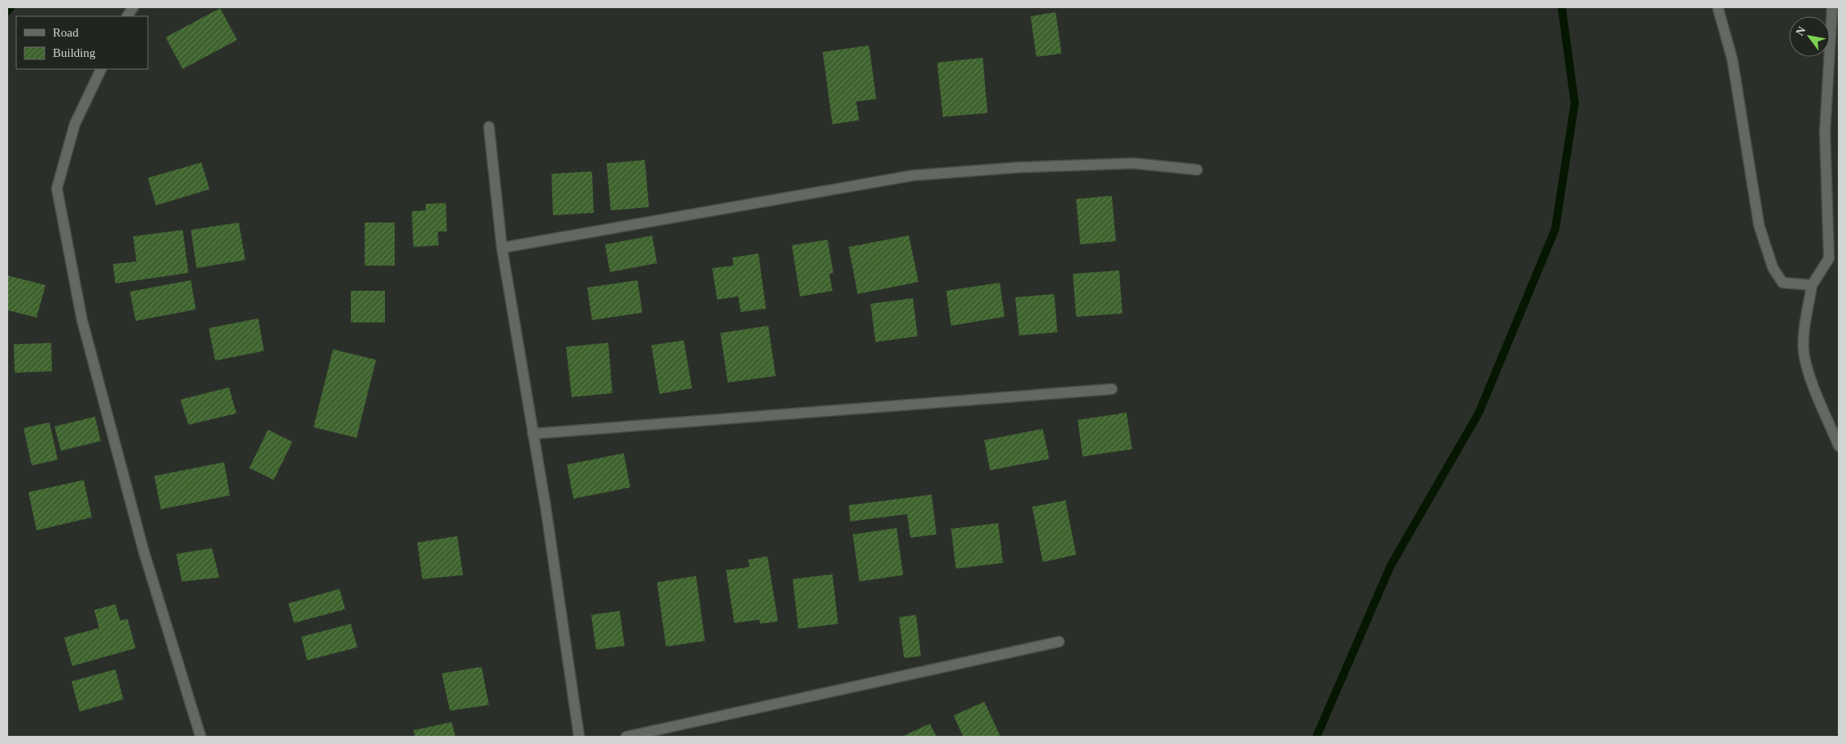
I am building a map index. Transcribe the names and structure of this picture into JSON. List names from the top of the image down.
{
  "legend": ["Road", "Building"],
  "north": "top left"
}
